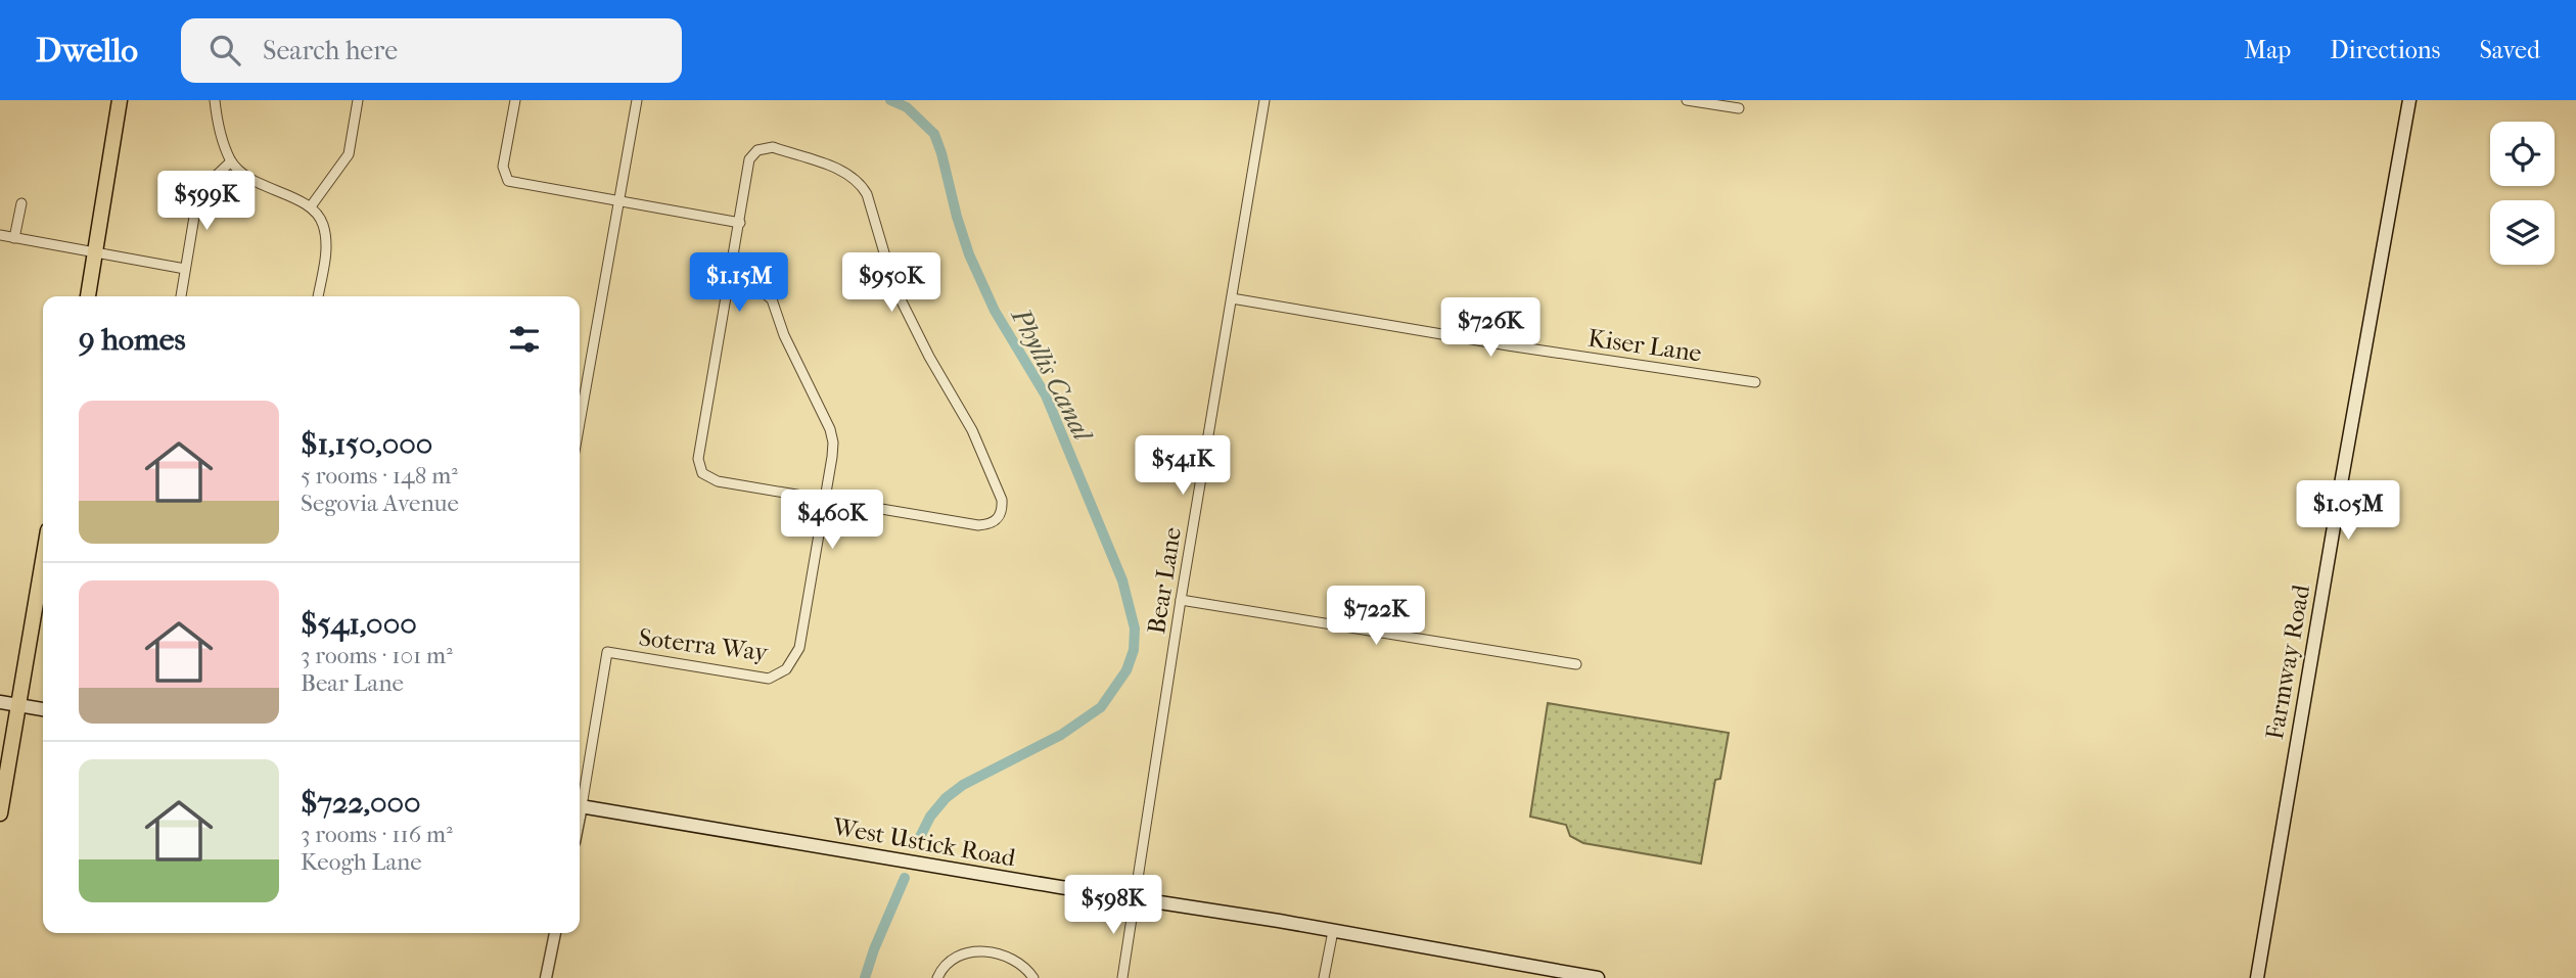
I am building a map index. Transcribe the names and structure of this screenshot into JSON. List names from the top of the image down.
{
  "streets": {
    "main road": ["Farmway Road", "West Ustick Road"],
    "street": ["Kiser Lane", "Bear Lane", "Soterra Way"]
  },
  "crossings": [
    ["Kiser Lane", "Bear Lane"],
    ["Bear Lane", "West Ustick Road"]
  ],
  "water": ["Phyllis Canal"],
  "page": {
    "header": "Dwello",
    "search": "Search here",
    "nav": ["Map", "Directions", "Saved"],
    "price": [
      "$599K",
      "$1.15M",
      "$950K",
      "$726K",
      "$541K",
      "$1.05M",
      "$460K",
      "$722K",
      "$598K"
    ],
    "heading": "9 homes",
    "list": [
      {
        "name": "$1,150,000",
        "note": "5 rooms · 148 m² · Segovia Avenue"
      },
      {
        "name": "$541,000",
        "note": "3 rooms · 101 m² · Bear Lane"
      },
      {
        "name": "$722,000",
        "note": "3 rooms · 116 m² · Keogh Lane"
      }
    ]
  }
}
